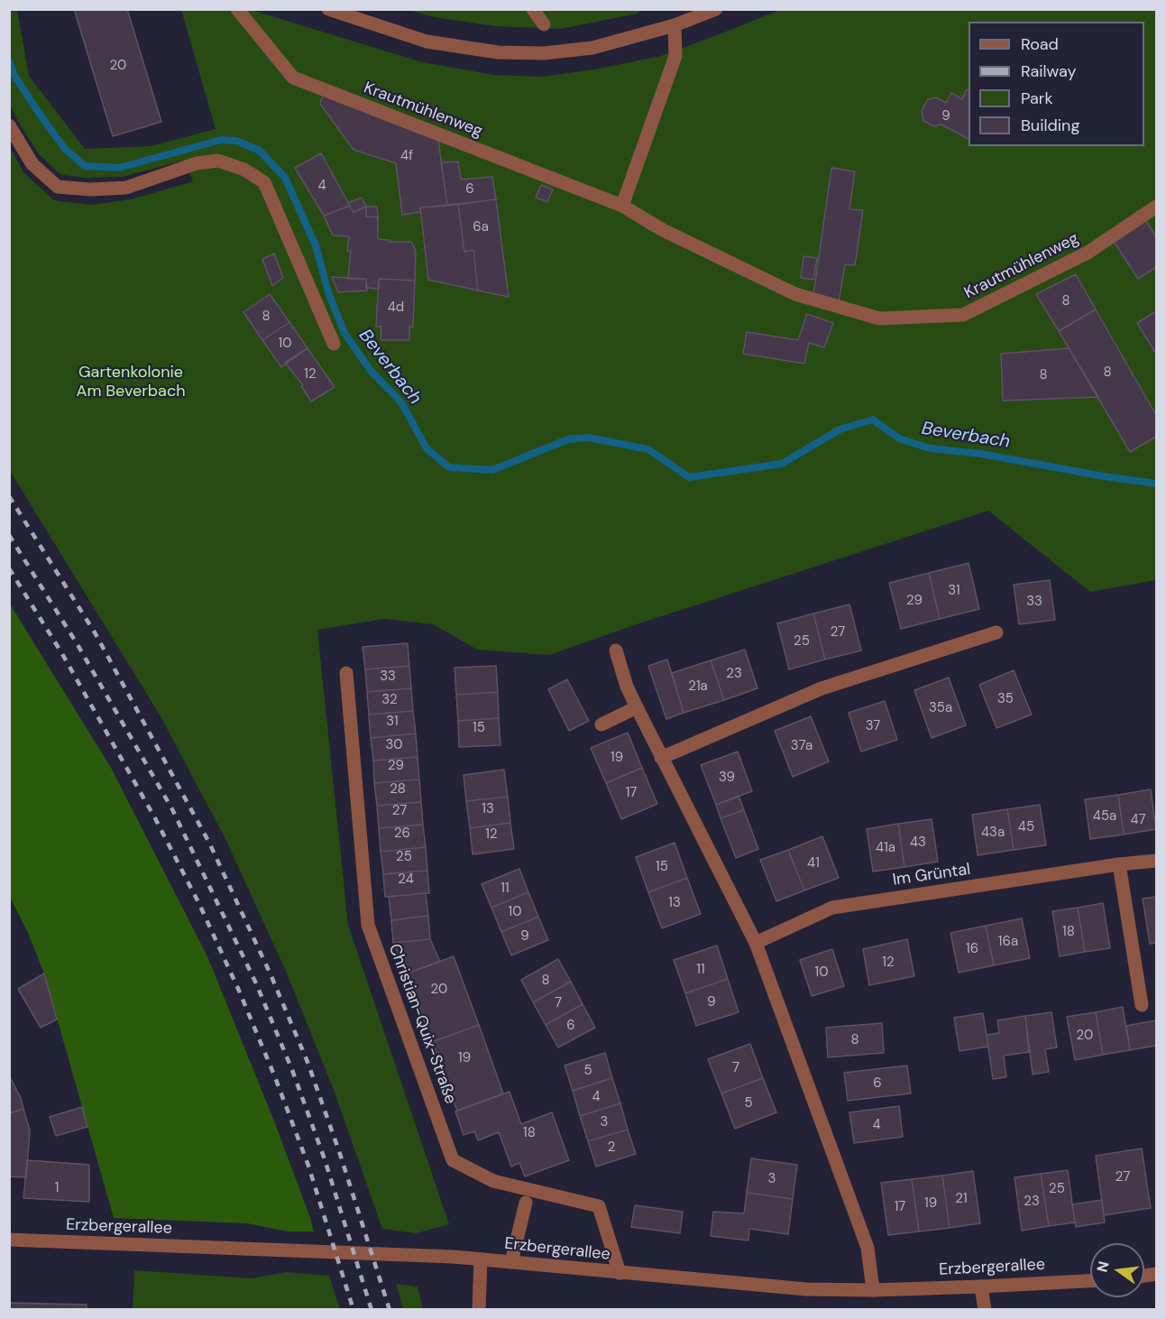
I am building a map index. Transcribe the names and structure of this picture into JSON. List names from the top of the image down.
{
  "streets": {
    "street": [
      "Krautmühlenweg",
      "Im Grüntal",
      "Christian-Quix-Straße",
      "Erzbergerallee"
    ]
  },
  "crossings": [
    ["Christian-Quix-Straße", "Erzbergerallee"]
  ],
  "water": ["Beverbach"],
  "parks": ["Gartenkolonie Am Beverbach"],
  "house_numbers": [
    "20",
    "9",
    "4f",
    "4",
    "6",
    "6a",
    "8",
    "4d",
    "8",
    "10",
    "8",
    "12",
    "8",
    "31",
    "29",
    "33",
    "27",
    "25",
    "23",
    "33",
    "21a",
    "35",
    "32",
    "35a",
    "31",
    "37",
    "15",
    "30",
    "37a",
    "19",
    "29",
    "39",
    "28",
    "17",
    "13",
    "27",
    "45a",
    "47",
    "45",
    "43a",
    "26",
    "12",
    "43",
    "41a",
    "25",
    "41",
    "15",
    "24",
    "11",
    "13",
    "10",
    "18",
    "9",
    "16a",
    "16",
    "12",
    "11",
    "10",
    "8",
    "20",
    "9",
    "7",
    "6",
    "20",
    "8",
    "19",
    "7",
    "5",
    "6",
    "4",
    "5",
    "3",
    "4",
    "18",
    "2",
    "27",
    "3",
    "1",
    "25",
    "21",
    "23",
    "19",
    "17"
  ],
  "legend": [
    "Road",
    "Railway",
    "Park",
    "Building"
  ],
  "north": "left"
}
